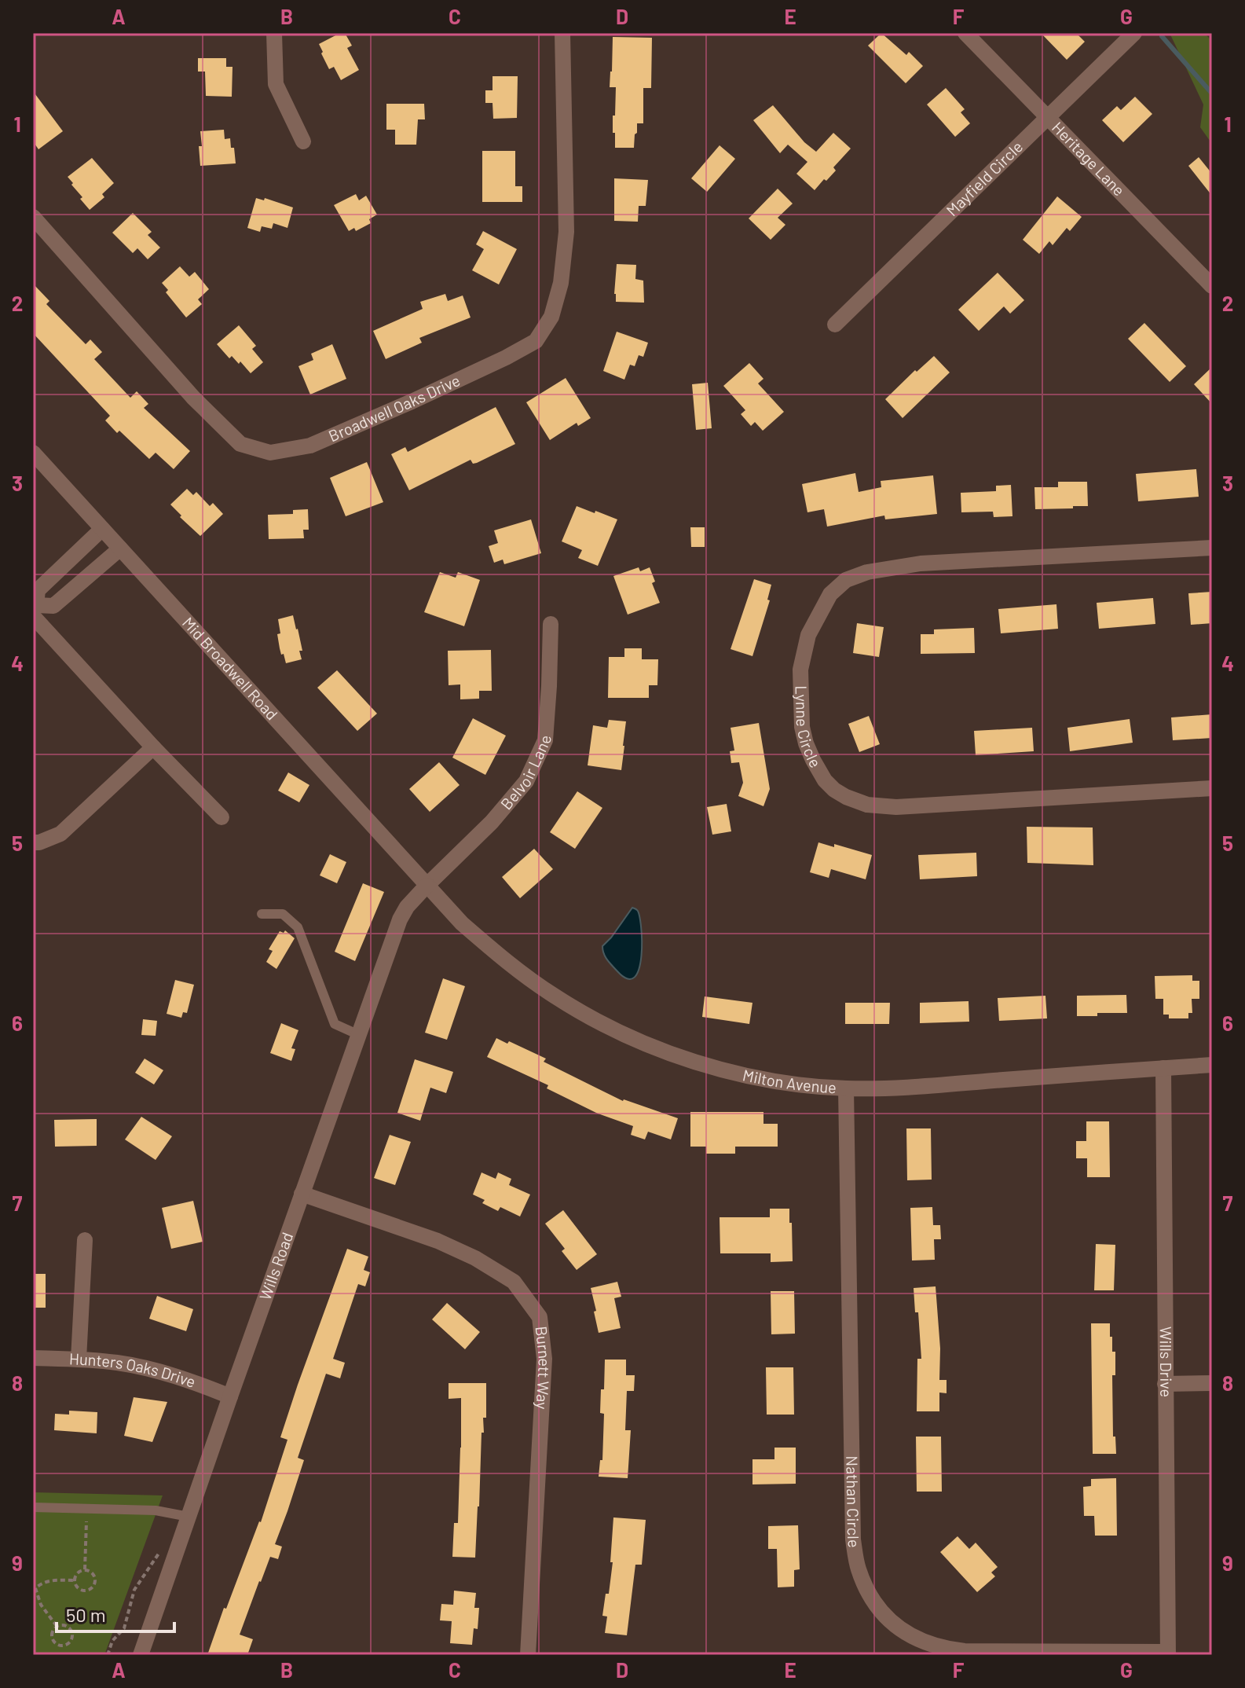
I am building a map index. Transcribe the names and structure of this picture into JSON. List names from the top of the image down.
{
  "streets": {
    "street": [
      "Heritage Lane",
      "Mayfield Circle",
      "Broadwell Oaks Drive",
      "Mid Broadwell Road",
      "Lynne Circle",
      "Belvoir Lane",
      "Milton Avenue",
      "Wills Road",
      "Wills Drive",
      "Burnett Way",
      "Hunters Oaks Drive",
      "Nathan Circle"
    ]
  },
  "crossings": [
    ["Heritage Lane", "Mayfield Circle"],
    ["Mid Broadwell Road", "Belvoir Lane"],
    ["Mid Broadwell Road", "Milton Avenue"],
    ["Mid Broadwell Road", "Wills Road"],
    ["Belvoir Lane", "Milton Avenue"],
    ["Belvoir Lane", "Wills Road"],
    ["Milton Avenue", "Wills Road"],
    ["Milton Avenue", "Wills Drive"],
    ["Milton Avenue", "Nathan Circle"],
    ["Wills Road", "Burnett Way"],
    ["Wills Road", "Hunters Oaks Drive"],
    ["Wills Drive", "Nathan Circle"]
  ],
  "scale_bar": "50 m",
  "grid": {
    "columns": [
      "A",
      "B",
      "C",
      "D",
      "E",
      "F",
      "G"
    ],
    "rows": [
      "1",
      "2",
      "3",
      "4",
      "5",
      "6",
      "7",
      "8",
      "9"
    ]
  }
}
